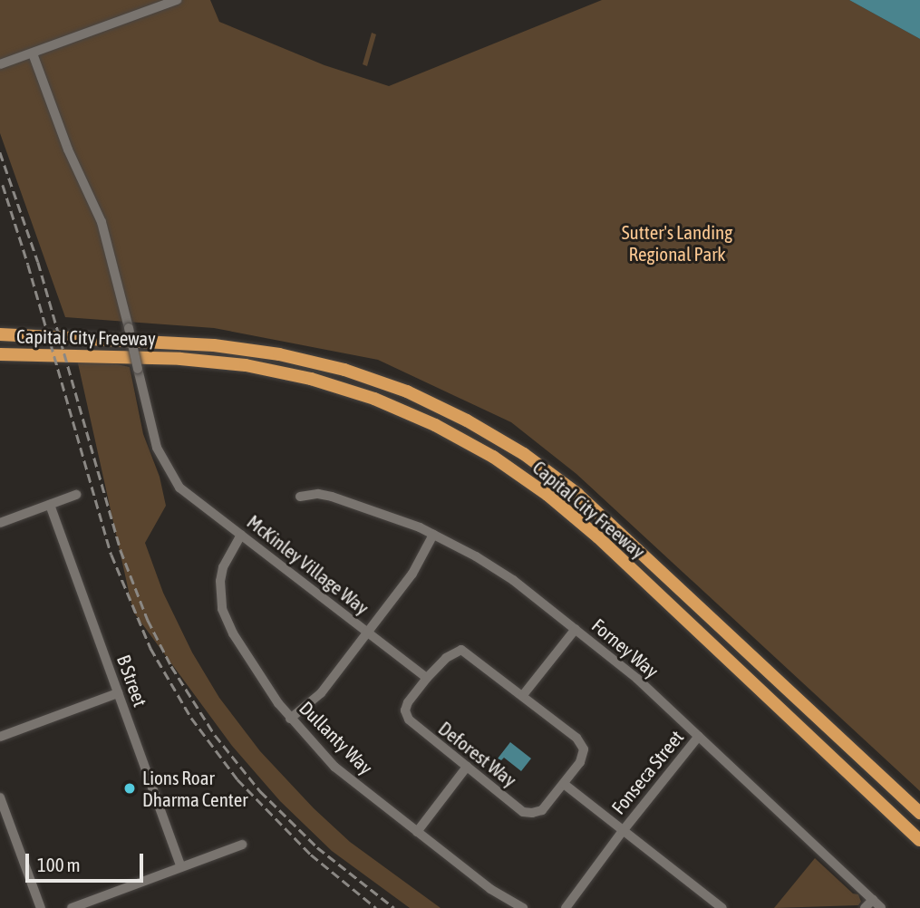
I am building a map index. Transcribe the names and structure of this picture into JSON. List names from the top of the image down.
{
  "streets": {
    "highway": ["Capital City Freeway"],
    "street": [
      "McKinley Village Way",
      "Forney Way",
      "B Street",
      "Dullanty Way",
      "Deforest Way",
      "Fonseca Street"
    ]
  },
  "crossings": [
    ["McKinley Village Way", "Dullanty Way"],
    ["McKinley Village Way", "Deforest Way"],
    ["Forney Way", "Fonseca Street"]
  ],
  "parks": ["Sutter's Landing Regional Park"],
  "places": ["Lions Roar Dharma Center"],
  "scale_bar": "100 m"
}
